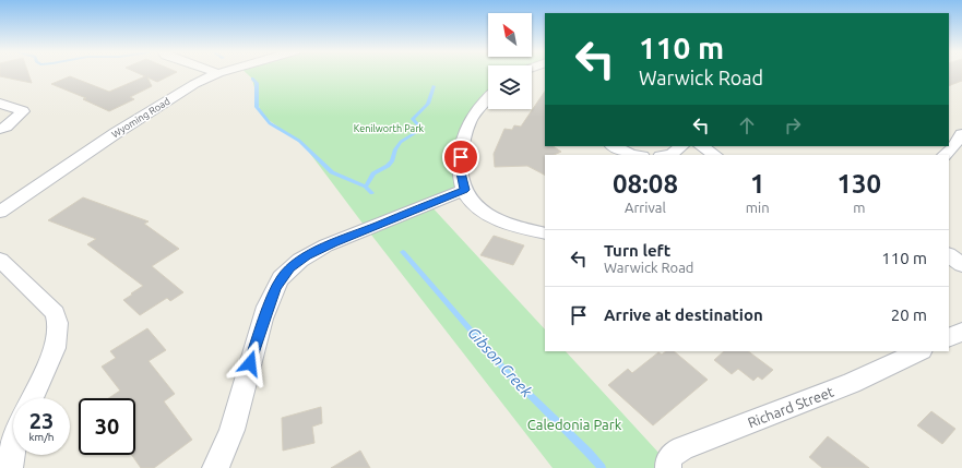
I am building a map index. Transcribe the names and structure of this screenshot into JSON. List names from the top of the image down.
{
  "streets": {
    "street": ["Wyoming Road", "Richard Street"]
  },
  "water": ["Gibson Creek"],
  "parks": ["Kenilworth Park", "Caledonia Park"],
  "north": "top left",
  "page": {
    "turn": ["110 m", "Warwick Road"],
    "eta": [
      "08:08",
      "Arrival",
      "1",
      "min",
      "130",
      "m"
    ],
    "list": [
      {
        "name": "Turn left",
        "note": "Warwick Road",
        "value": "110 m"
      },
      {
        "name": "Arrive at destination",
        "value": "20 m"
      }
    ],
    "speed": "23 km/h",
    "limit": "30"
  }
}
